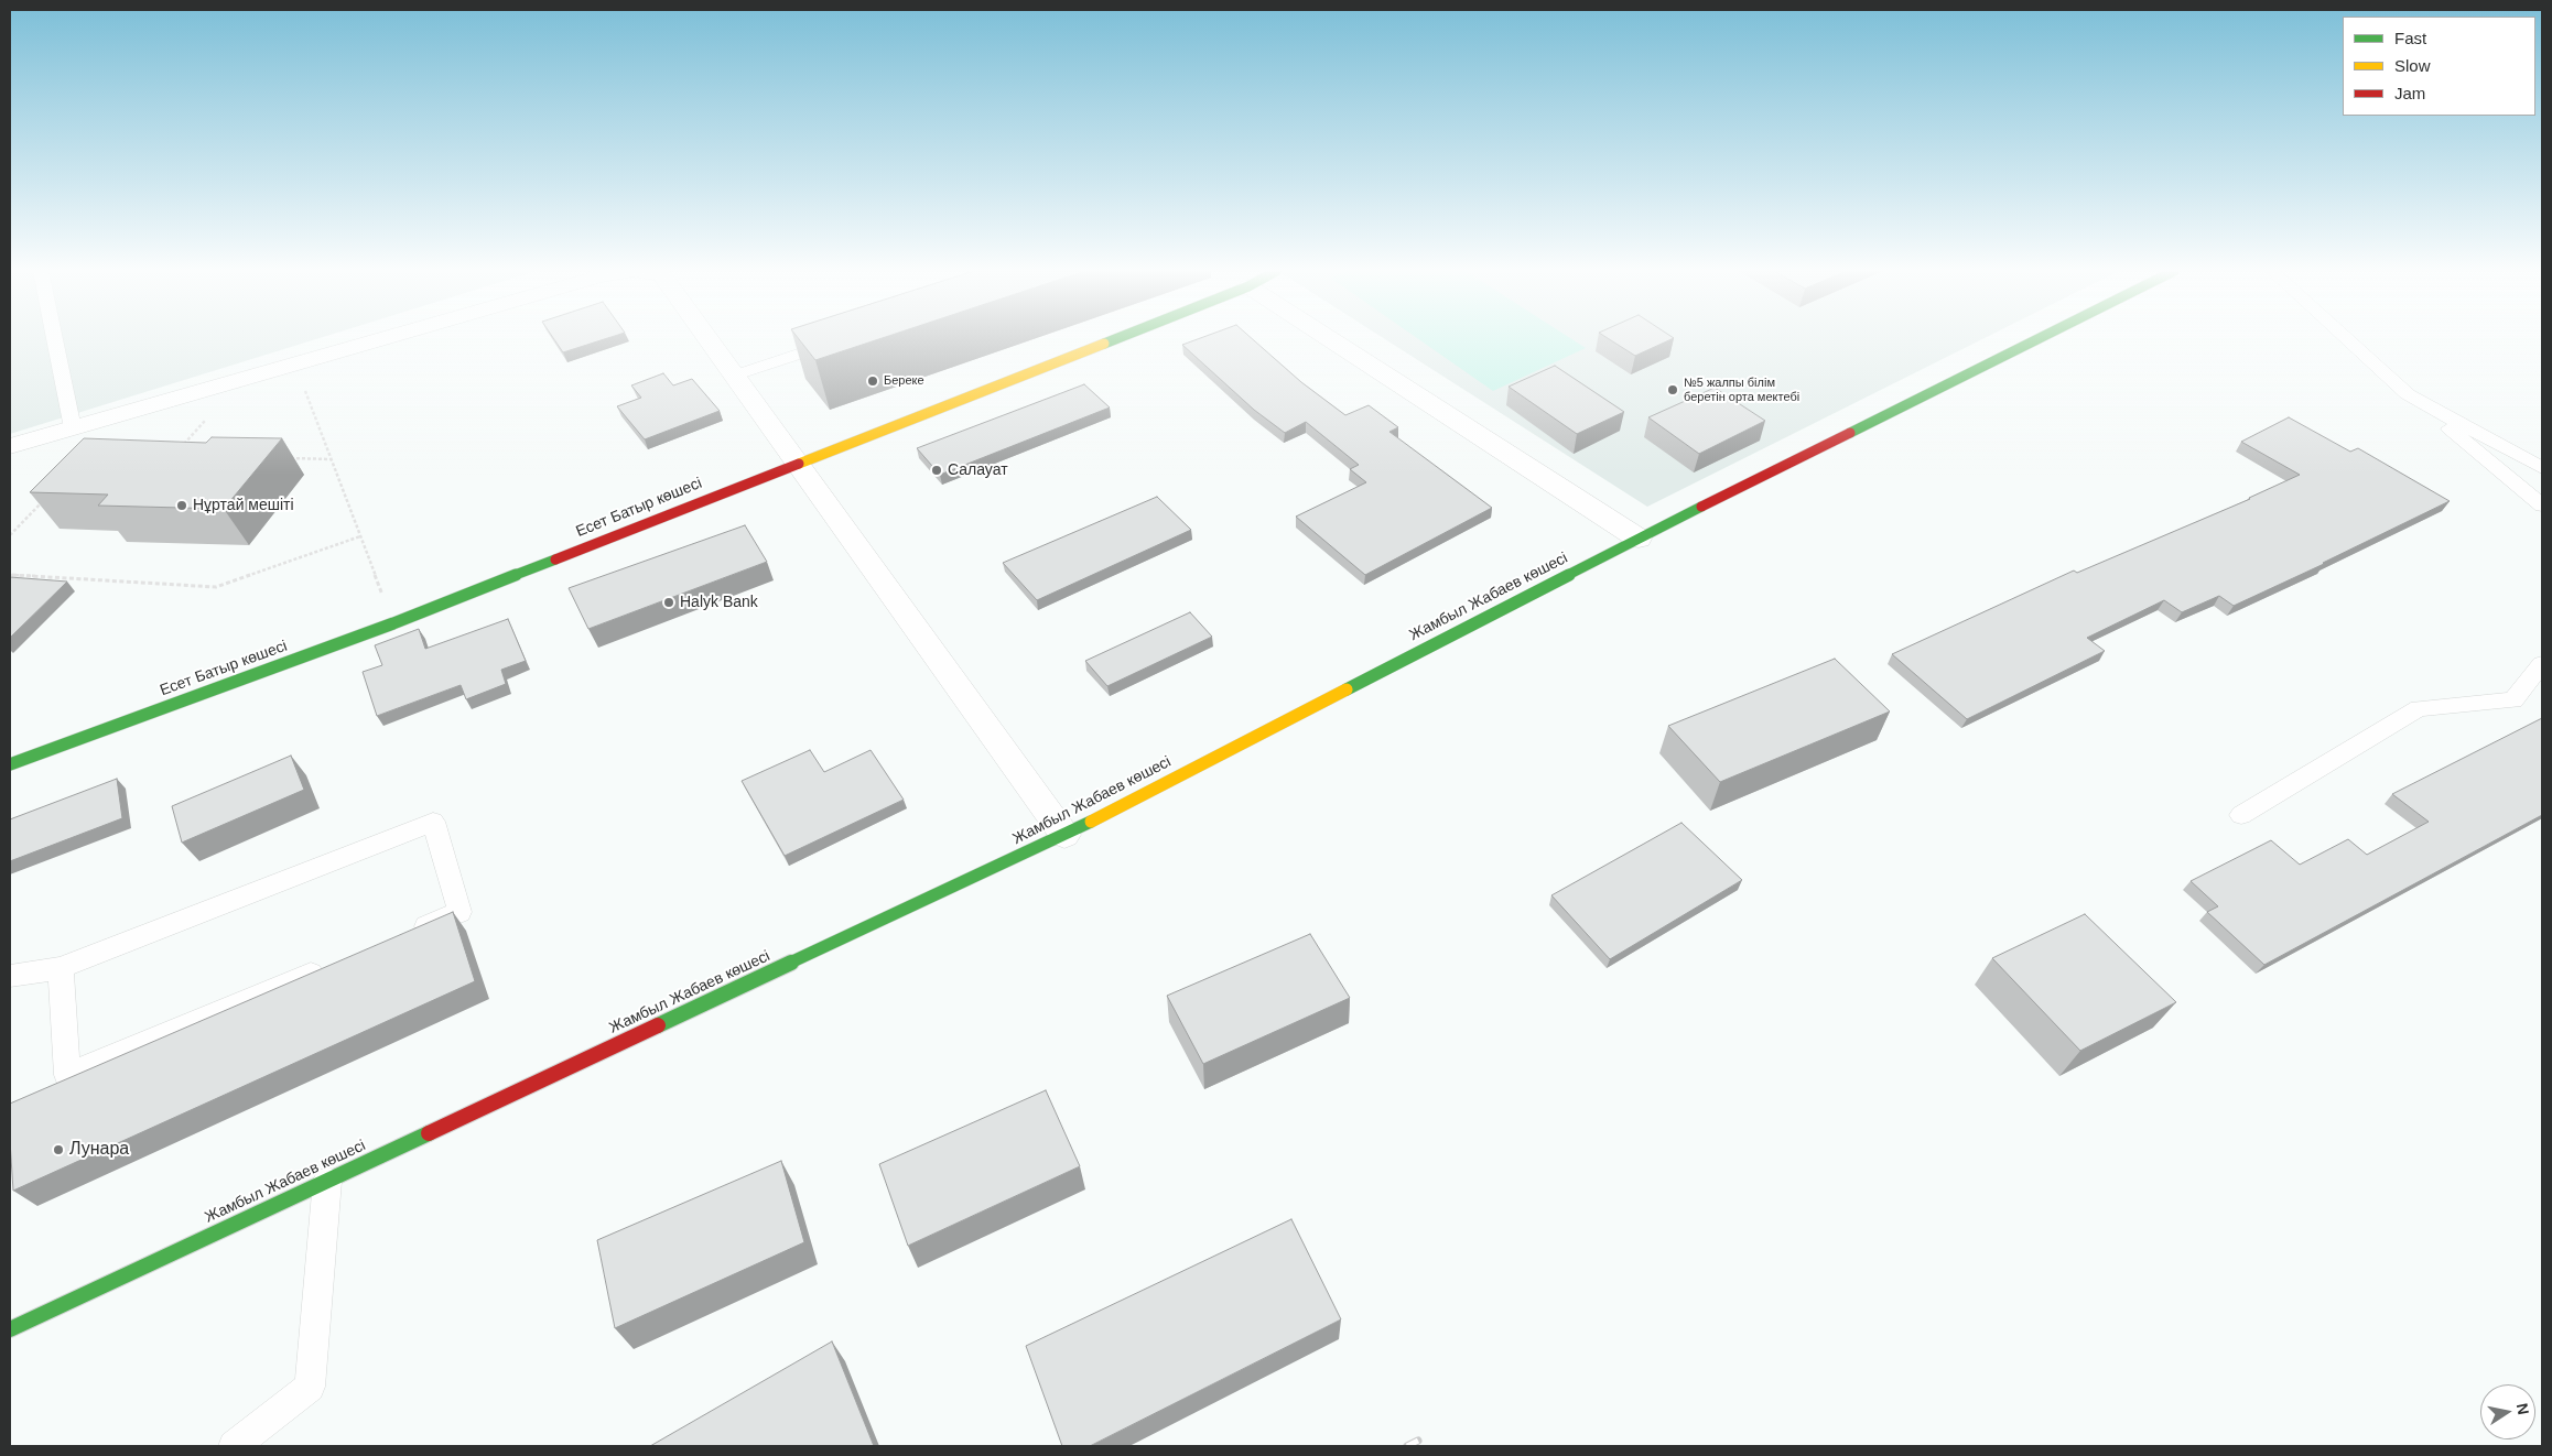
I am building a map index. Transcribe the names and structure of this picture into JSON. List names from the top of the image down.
{
  "streets": {
    "street": ["Есет Батыр көшесі", "Жамбыл Жабаев көшесі"]
  },
  "places": [
    "Береке",
    "№5 жалпы білім беретін орта мектебі",
    "Салауат",
    "Нұртай мешіті",
    "Halyk Bank",
    "Лунара"
  ],
  "legend": ["Fast", "Slow", "Jam"],
  "north": "right"
}
